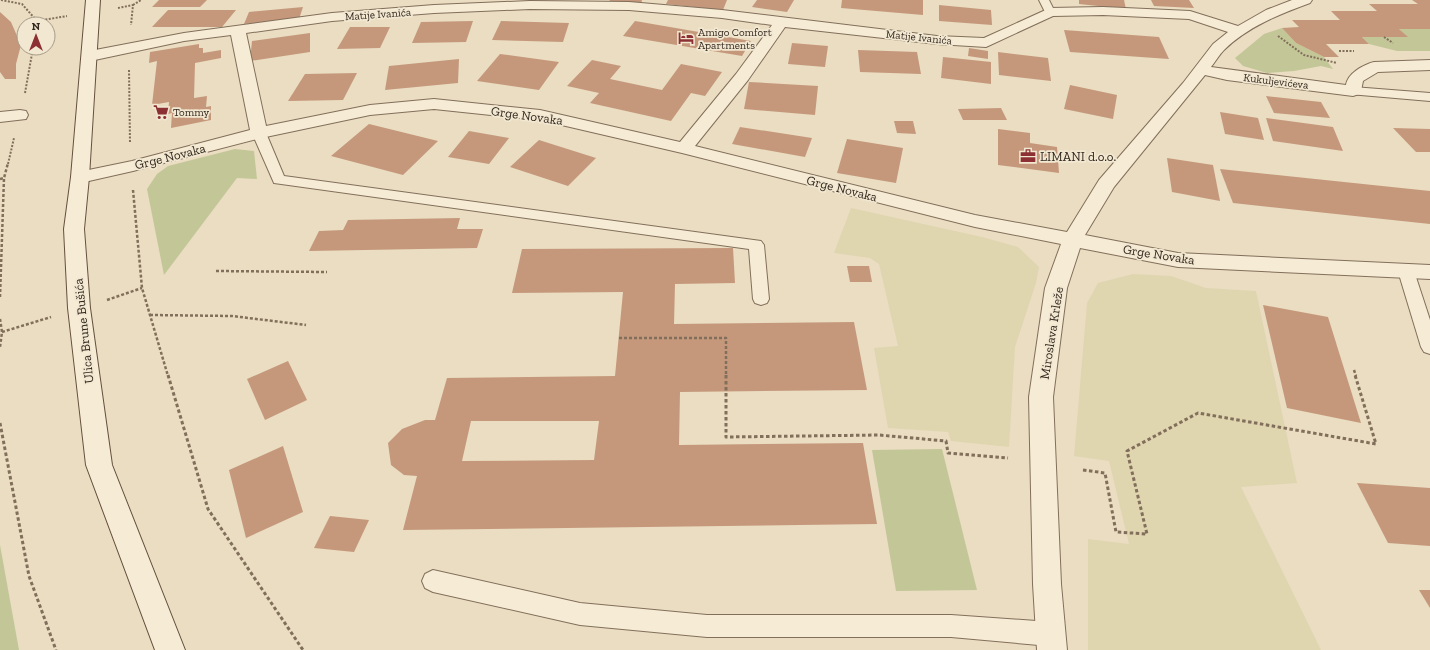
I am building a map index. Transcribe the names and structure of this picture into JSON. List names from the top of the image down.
{
  "streets": {
    "street": [
      "Matije Ivanića",
      "Kukuljevićeva",
      "Grge Novaka",
      "Ulica Brune Bušića",
      "Miroslava Krleže"
    ]
  },
  "crossings": [
    ["Matije Ivanića", "Ulica Brune Bušića"],
    ["Matije Ivanića", "Miroslava Krleže"],
    ["Kukuljevićeva", "Miroslava Krleže"],
    ["Grge Novaka", "Ulica Brune Bušića"],
    ["Grge Novaka", "Miroslava Krleže"]
  ],
  "places": {
    "hotel": ["Amigo Comfort Apartments"],
    "supermarket": ["Tommy"],
    "office": ["LIMANI d.o.o."]
  },
  "north": "top"
}
